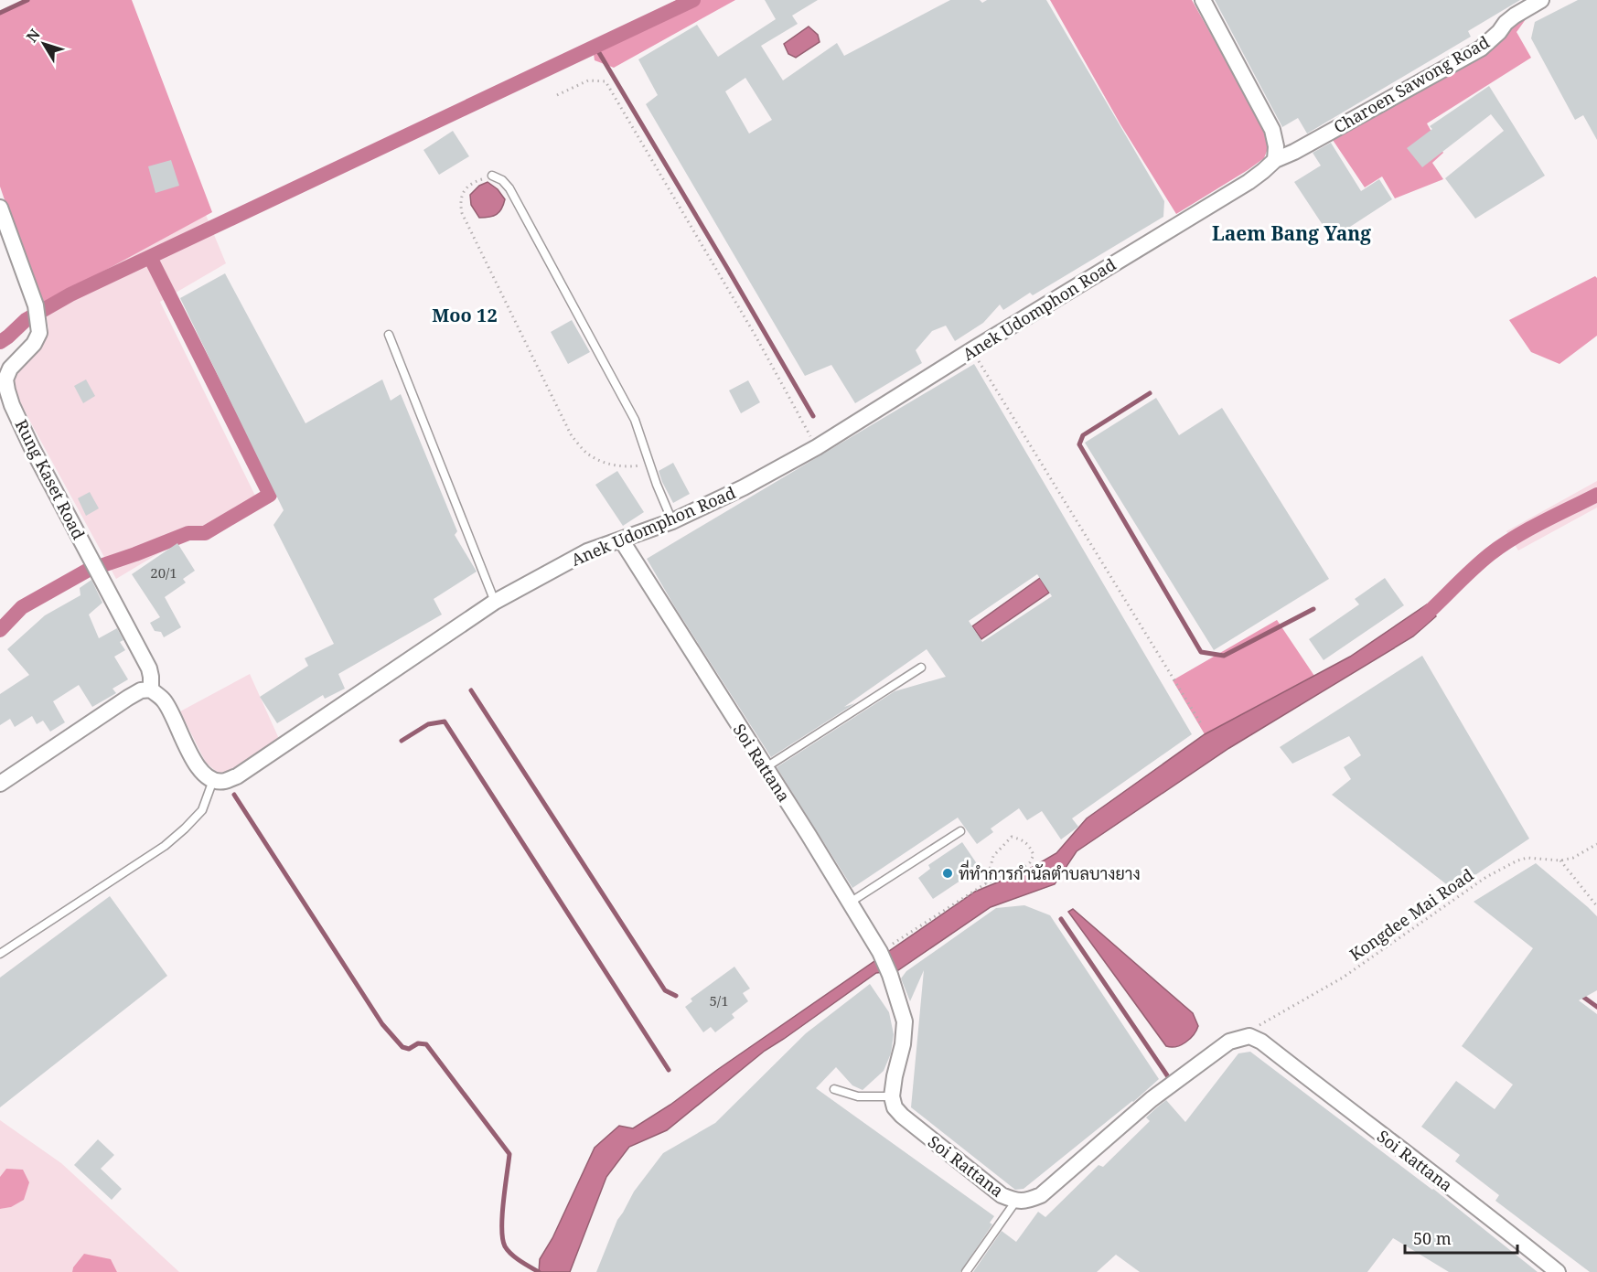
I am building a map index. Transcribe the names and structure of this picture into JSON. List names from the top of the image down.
{
  "streets": {
    "street": [
      "Charoen Sawong Road",
      "Anek Udomphon Road",
      "Rung Kaset Road",
      "Soi Rattana"
    ],
    "path": ["Kongdee Mai Road"]
  },
  "crossings": [
    ["Charoen Sawong Road", "Anek Udomphon Road"],
    ["Anek Udomphon Road", "Soi Rattana"],
    ["Soi Rattana", "Kongdee Mai Road"]
  ],
  "districts": ["Laem Bang Yang", "Moo 12"],
  "places": ["ที่ทำการกำนัลตำบลบางยาง"],
  "house_numbers": ["20/1", "5/1"],
  "scale_bar": "50 m",
  "north": "top left"
}
